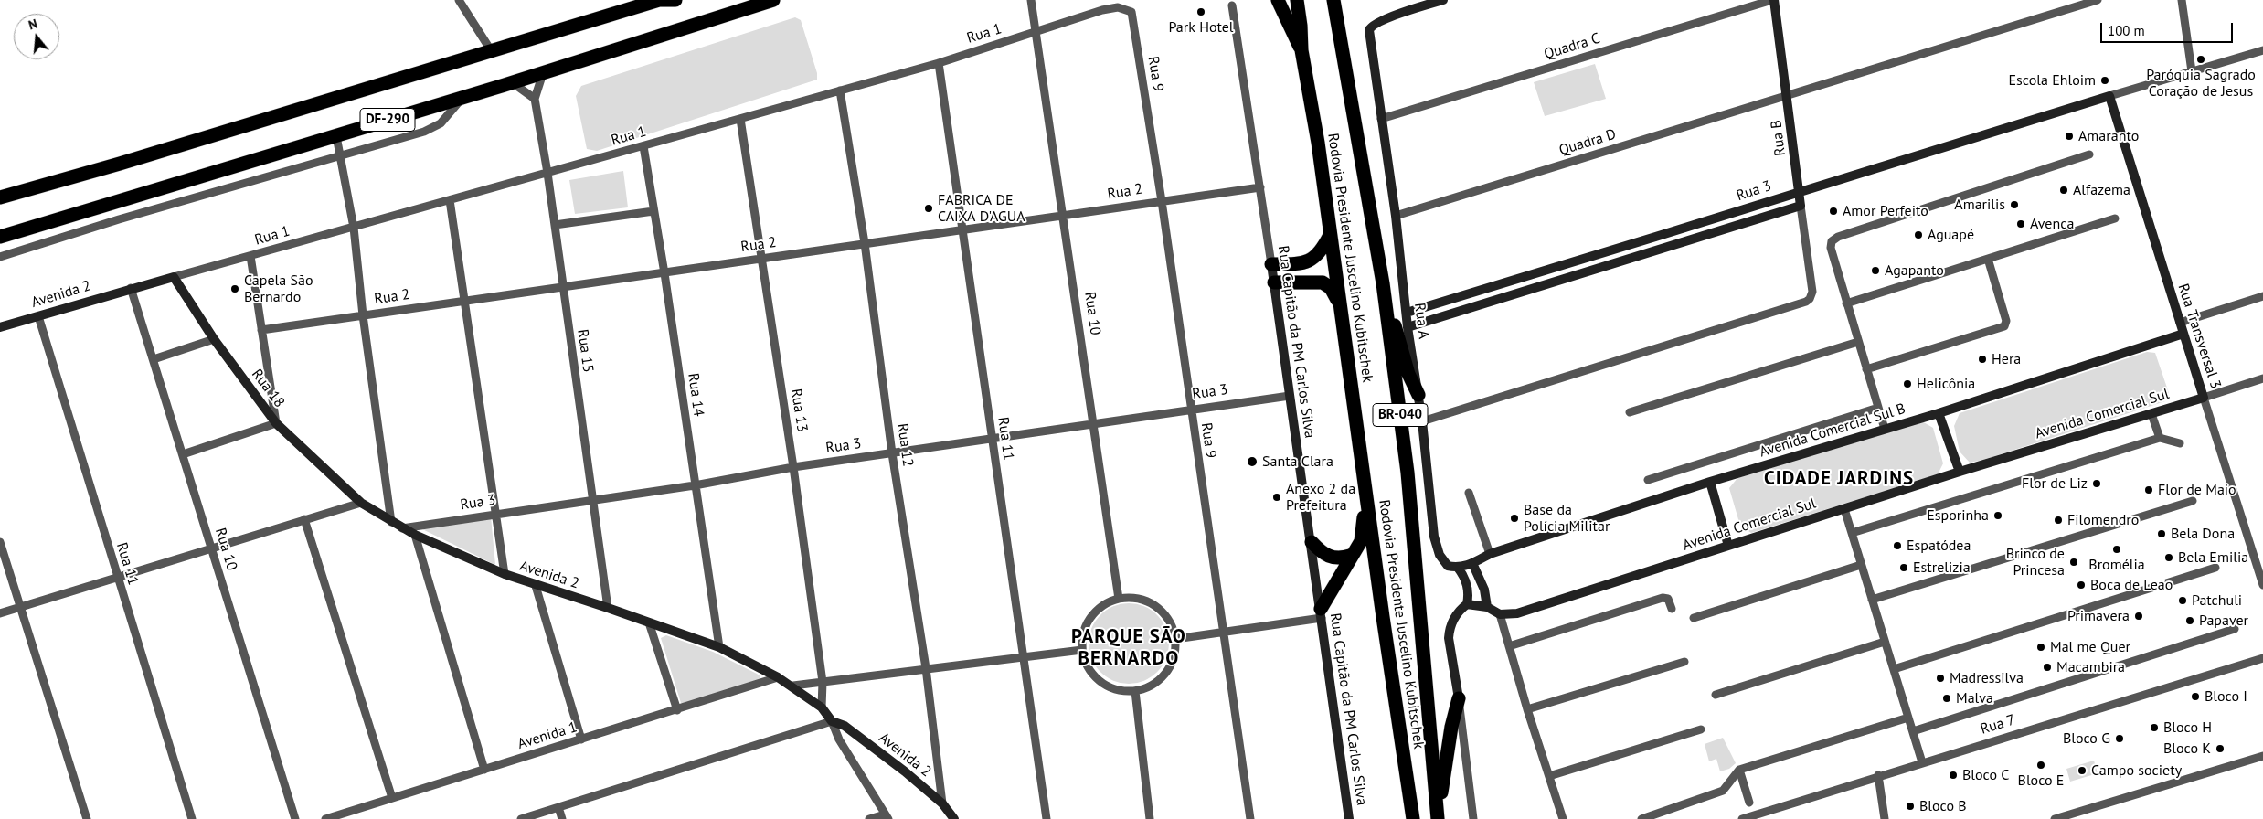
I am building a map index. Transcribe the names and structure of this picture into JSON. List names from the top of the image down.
{
  "streets": {
    "highway": ["DF-290", "Rodovia Presidente Juscelino Kubitschek", "BR-040"],
    "street": [
      "Rua 1",
      "Quadra C",
      "Rua 9",
      "Rua B",
      "Quadra D",
      "Rua 3",
      "Rua 2",
      "Avenida 2",
      "Rua 10",
      "Rua A",
      "Rua Transversal 3",
      "Rua Capitão da PM Carlos Silva",
      "Rua 15",
      "Rua 18",
      "Rua 14",
      "Rua 13",
      "Avenida Comercial Sul",
      "Avenida Comercial Sul B",
      "Rua 11",
      "Rua 12",
      "Rua 7",
      "Avenida 1"
    ]
  },
  "crossings": [
    ["Rua 1", "Rua 9"],
    ["Rua 1", "Avenida 2"],
    ["Rua 1", "Rua 10"],
    ["Rua 1", "Rua 15"],
    ["Rua 1", "Rua 18"],
    ["Rua 1", "Rua 14"],
    ["Rua 1", "Rua 13"],
    ["Rua 1", "Rua 11"],
    ["Rua 1", "Rua 12"],
    ["Quadra C", "Rua B"],
    ["Quadra C", "Rua A"],
    ["Rua 9", "Rua 3"],
    ["Rua 9", "Rua 2"],
    ["Rua B", "Quadra D"],
    ["Rua B", "Rua 3"],
    ["Rua B", "Rua A"],
    ["Quadra D", "Rua A"],
    ["Rua 3", "Avenida 2"],
    ["Rua 3", "Rua 10"],
    ["Rua 3", "Rua A"],
    ["Rua 3", "Rua Transversal 3"],
    ["Rua 3", "Rua Capitão da PM Carlos Silva"],
    ["Rua 3", "Rua 15"],
    ["Rua 3", "Rua 14"],
    ["Rua 3", "Rua 13"],
    ["Rua 3", "Rua 11"],
    ["Rua 3", "Rua 12"],
    ["Rua 2", "Rua 10"],
    ["Rua 2", "Rua Capitão da PM Carlos Silva"],
    ["Rua 2", "Rua 15"],
    ["Rua 2", "Rua 18"],
    ["Rua 2", "Rua 14"],
    ["Rua 2", "Rua 13"],
    ["Rua 2", "Rua 11"],
    ["Rua 2", "Rua 12"],
    ["Avenida 2", "Rua 10"],
    ["Avenida 2", "Rua 15"],
    ["Avenida 2", "Rua 18"],
    ["Avenida 2", "Rua 14"],
    ["Avenida 2", "Rua 13"],
    ["Avenida 2", "Rua 11"],
    ["Avenida 2", "Rua 12"],
    ["Avenida 2", "Avenida 1"],
    ["Rua Transversal 3", "Avenida Comercial Sul"],
    ["Rua Transversal 3", "Avenida Comercial Sul B"]
  ],
  "districts": ["CIDADE JARDINS", "PARQUE SÃO BERNARDO"],
  "places": [
    "Park Hotel",
    "Paróquia Sagrado Coração de Jesus",
    "Escola Ehloim",
    "Amaranto",
    "Alfazema",
    "Amarilis",
    "FABRICA DE CAIXA D'AGUA",
    "Amor Perfeito",
    "Avenca",
    "Aguapé",
    "Agapanto",
    "Capela São Bernardo",
    "Hera",
    "Helicônia",
    "Santa Clara",
    "Flor de Liz",
    "Flor de Maio",
    "Anexo 2 da Prefeitura",
    "Esporinha",
    "Base da Polícia Militar",
    "Filomendro",
    "Bela Dona",
    "Espatódea",
    "Bromélia",
    "Bela Emilia",
    "Brinco de Princesa",
    "Estrelizia",
    "Boca de Leão",
    "Patchuli",
    "Primavera",
    "Papaver",
    "Mal me Quer",
    "Macambira",
    "Madressilva",
    "Bloco I",
    "Malva",
    "Bloco H",
    "Bloco G",
    "Bloco K",
    "Bloco E",
    "Campo society",
    "Bloco C",
    "Bloco B"
  ],
  "scale_bar": "100 m",
  "north": "top"
}
